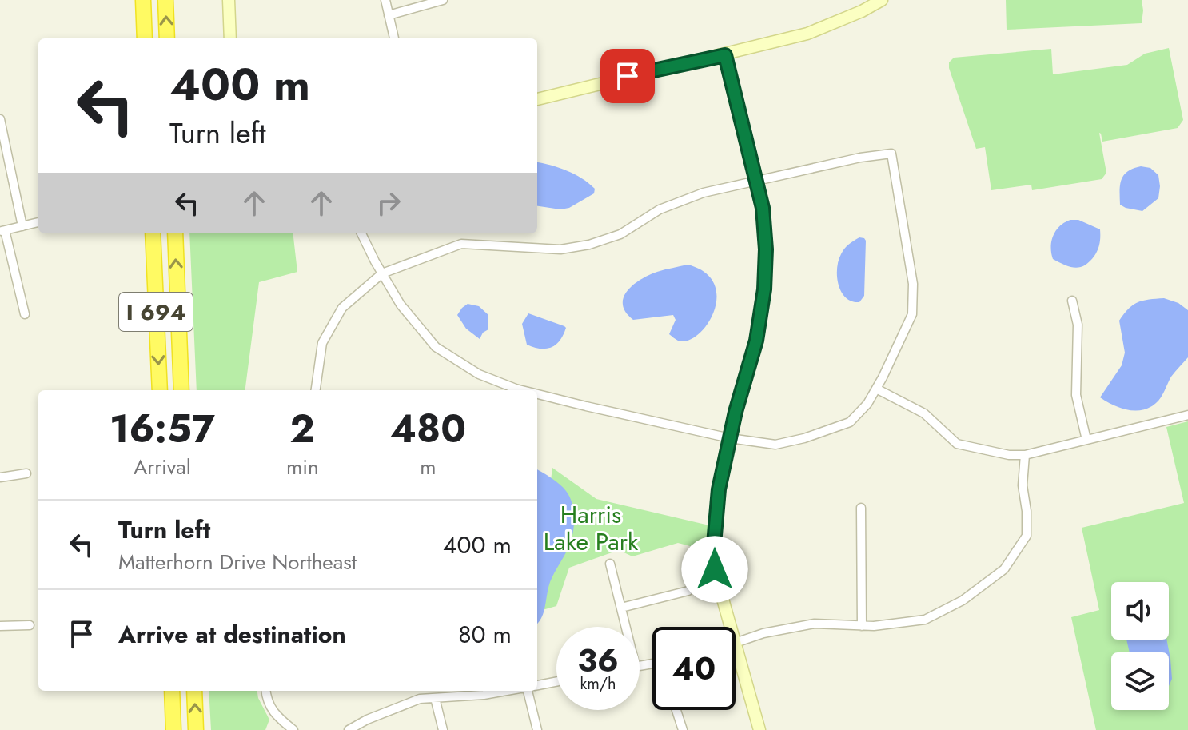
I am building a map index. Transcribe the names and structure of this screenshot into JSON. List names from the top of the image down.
{
  "streets": {
    "highway": ["I 694"]
  },
  "parks": ["Harris Lake Park"],
  "page": {
    "turn": ["400 m", "Turn left"],
    "eta": [
      "16:57",
      "Arrival",
      "2",
      "min",
      "480",
      "m"
    ],
    "list": [
      {
        "name": "Turn left",
        "note": "Matterhorn Drive Northeast",
        "value": "400 m"
      },
      {
        "name": "Arrive at destination",
        "value": "80 m"
      }
    ],
    "speed": "36 km/h",
    "limit": "40"
  }
}
